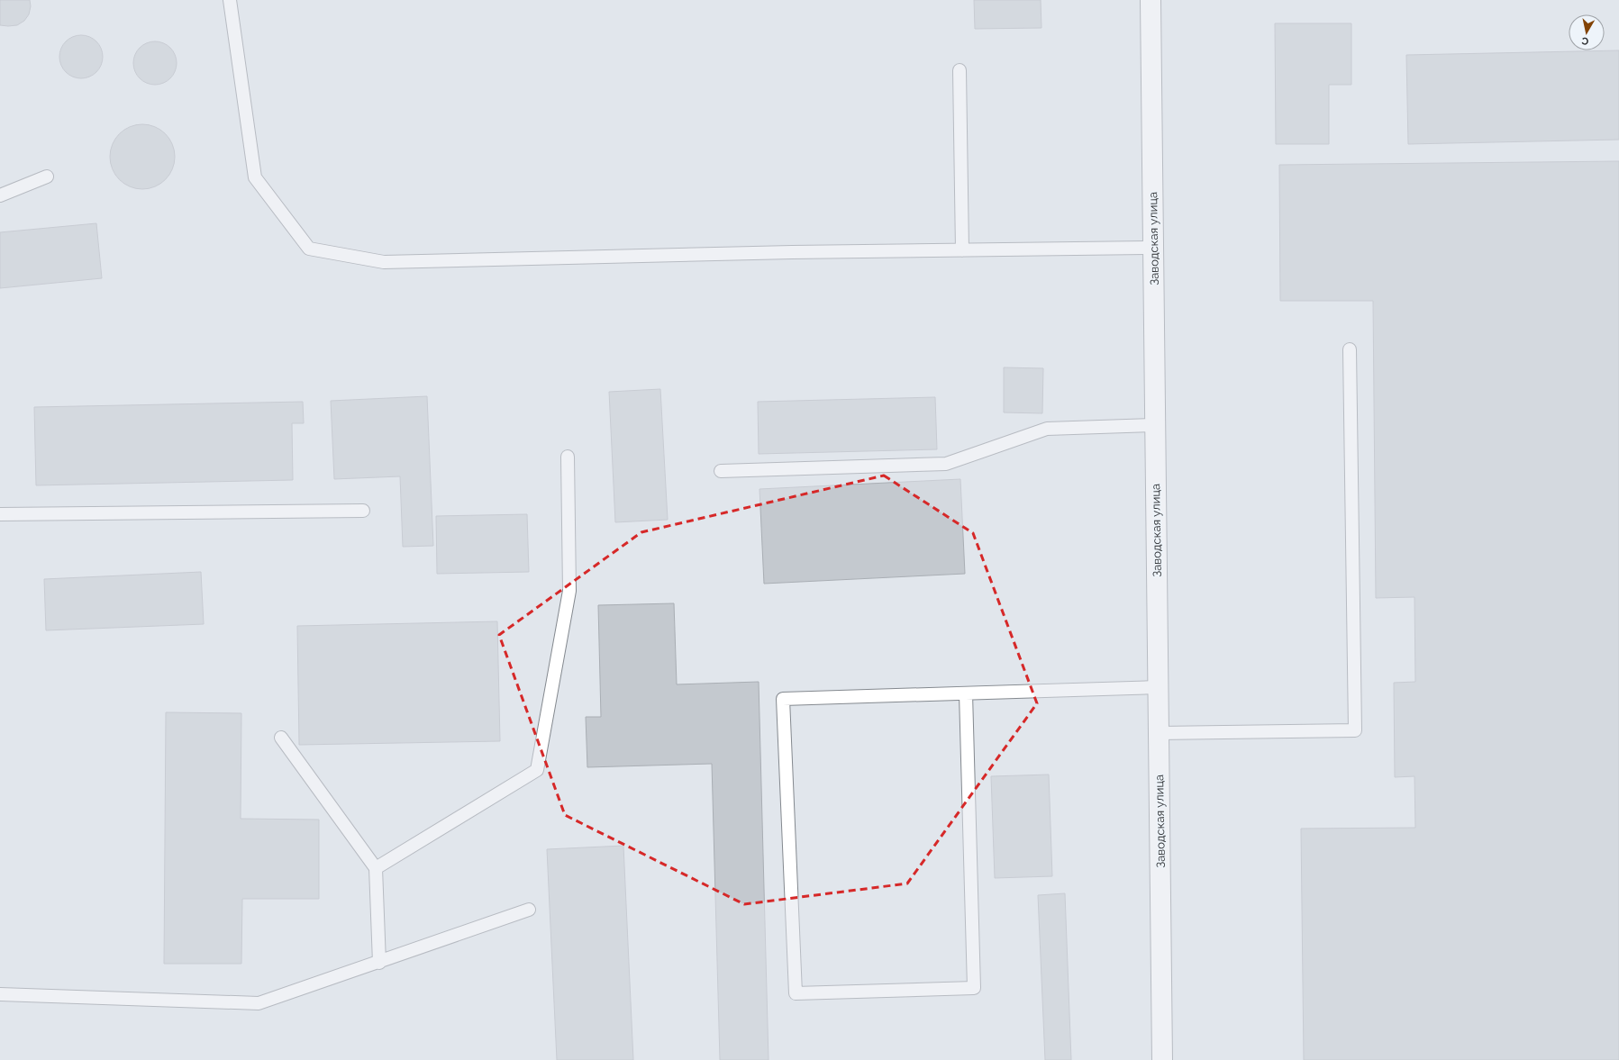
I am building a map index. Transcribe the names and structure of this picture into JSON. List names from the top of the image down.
{
  "streets": {
    "street": ["Заводская улица"]
  },
  "north": "bottom"
}
